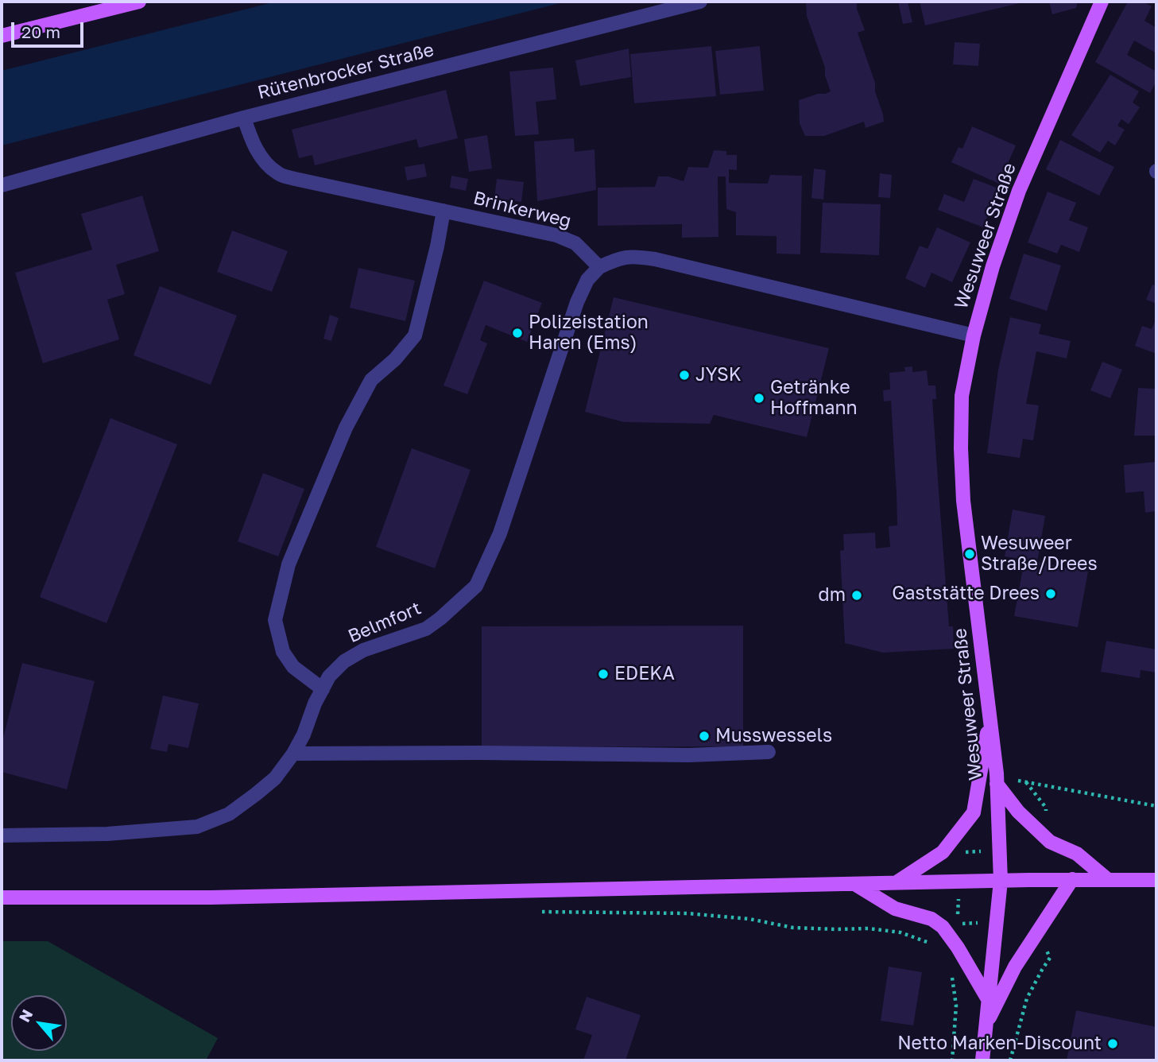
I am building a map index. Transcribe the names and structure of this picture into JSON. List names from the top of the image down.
{
  "streets": {
    "main road": ["Wesuweer Straße"],
    "street": ["Rütenbrocker Straße", "Brinkerweg", "Belmfort"]
  },
  "crossings": [
    ["Rütenbrocker Straße", "Brinkerweg"],
    ["Brinkerweg", "Belmfort"]
  ],
  "places": [
    "Polizeistation Haren (Ems)",
    "JYSK",
    "Getränke Hoffmann",
    "Wesuweer Straße/Drees",
    "Gaststätte Drees",
    "dm",
    "EDEKA",
    "Musswessels",
    "Netto Marken-Discount"
  ],
  "scale_bar": "20 m",
  "north": "top left"
}
